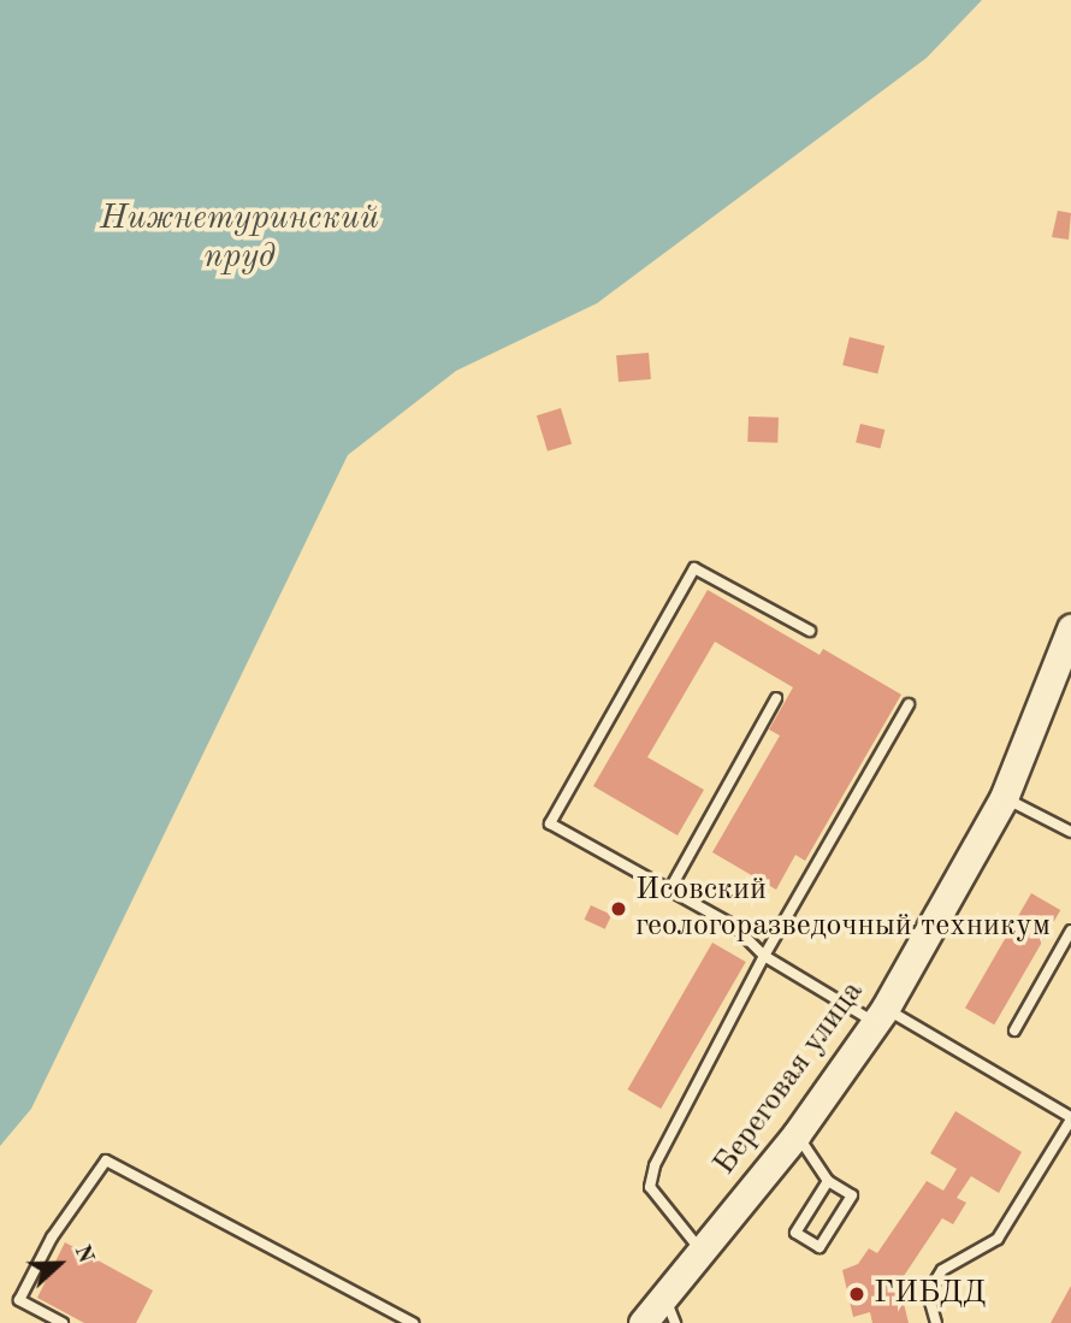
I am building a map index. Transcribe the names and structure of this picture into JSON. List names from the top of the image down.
{
  "streets": {
    "street": ["Береговая улица"]
  },
  "water": ["Нижнетуринский пруд"],
  "places": ["Исовский геологоразведочный техникум", "ГИБДД"],
  "north": "right"
}
